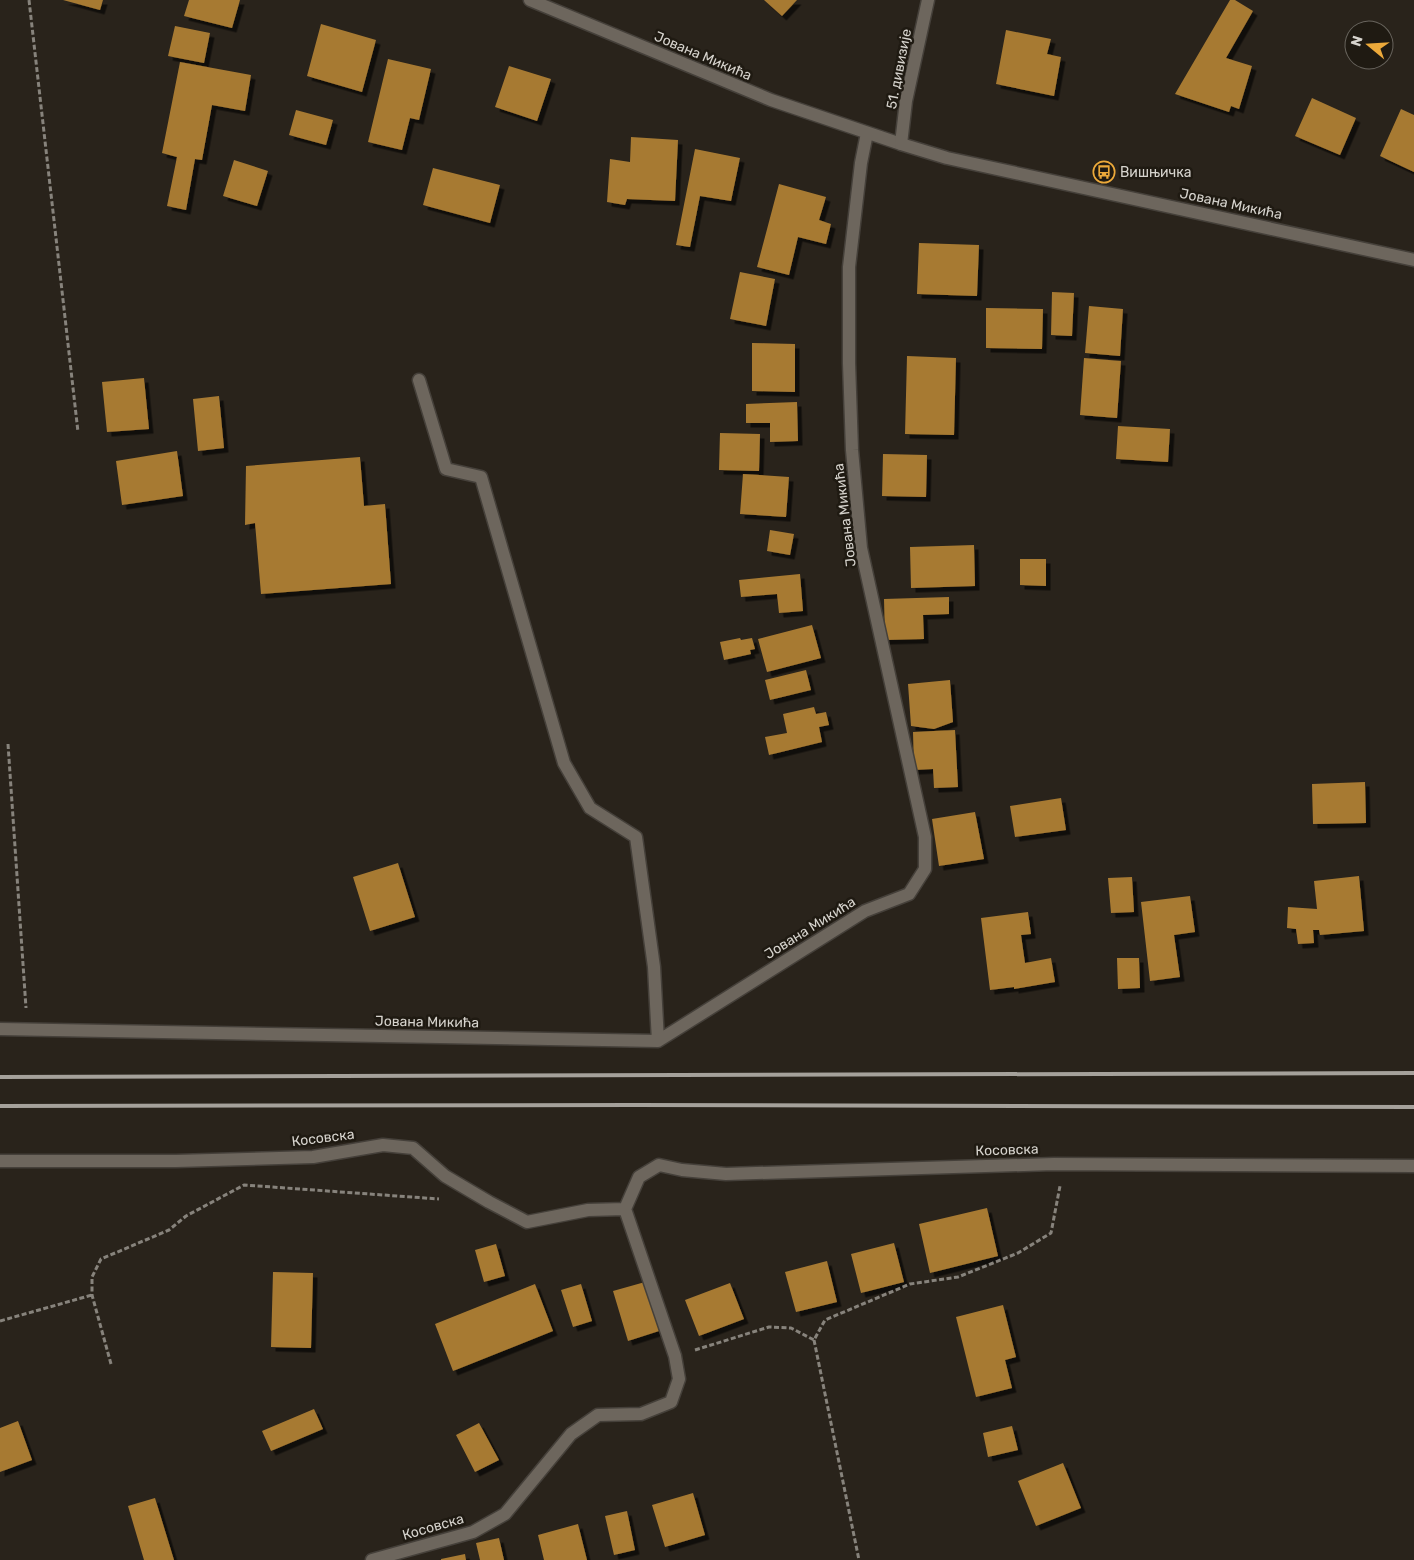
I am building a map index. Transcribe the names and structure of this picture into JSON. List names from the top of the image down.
{
  "streets": {
    "street": ["Јована Микића", "51. дивизије", "Косовска"]
  },
  "crossings": [
    ["Јована Микића", "51. дивизије"]
  ],
  "places": {
    "bus stop": ["Вишњичка"]
  },
  "north": "left"
}
